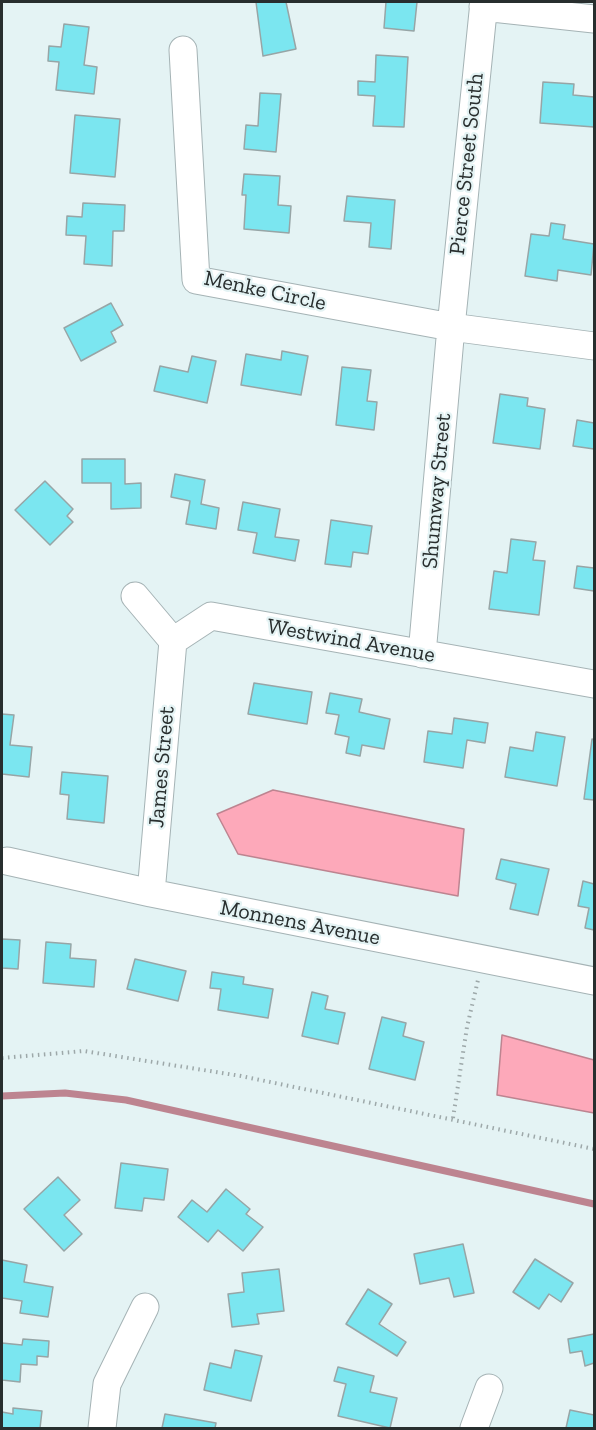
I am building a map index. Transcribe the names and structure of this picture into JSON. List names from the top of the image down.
{
  "streets": {
    "street": [
      "Pierce Street South",
      "Menke Circle",
      "Shumway Street",
      "Westwind Avenue",
      "James Street",
      "Monnens Avenue"
    ]
  },
  "crossings": [
    ["Pierce Street South", "Menke Circle"],
    ["Pierce Street South", "Shumway Street"],
    ["Menke Circle", "Shumway Street"],
    ["Shumway Street", "Westwind Avenue"],
    ["Westwind Avenue", "James Street"],
    ["James Street", "Monnens Avenue"]
  ]
}
